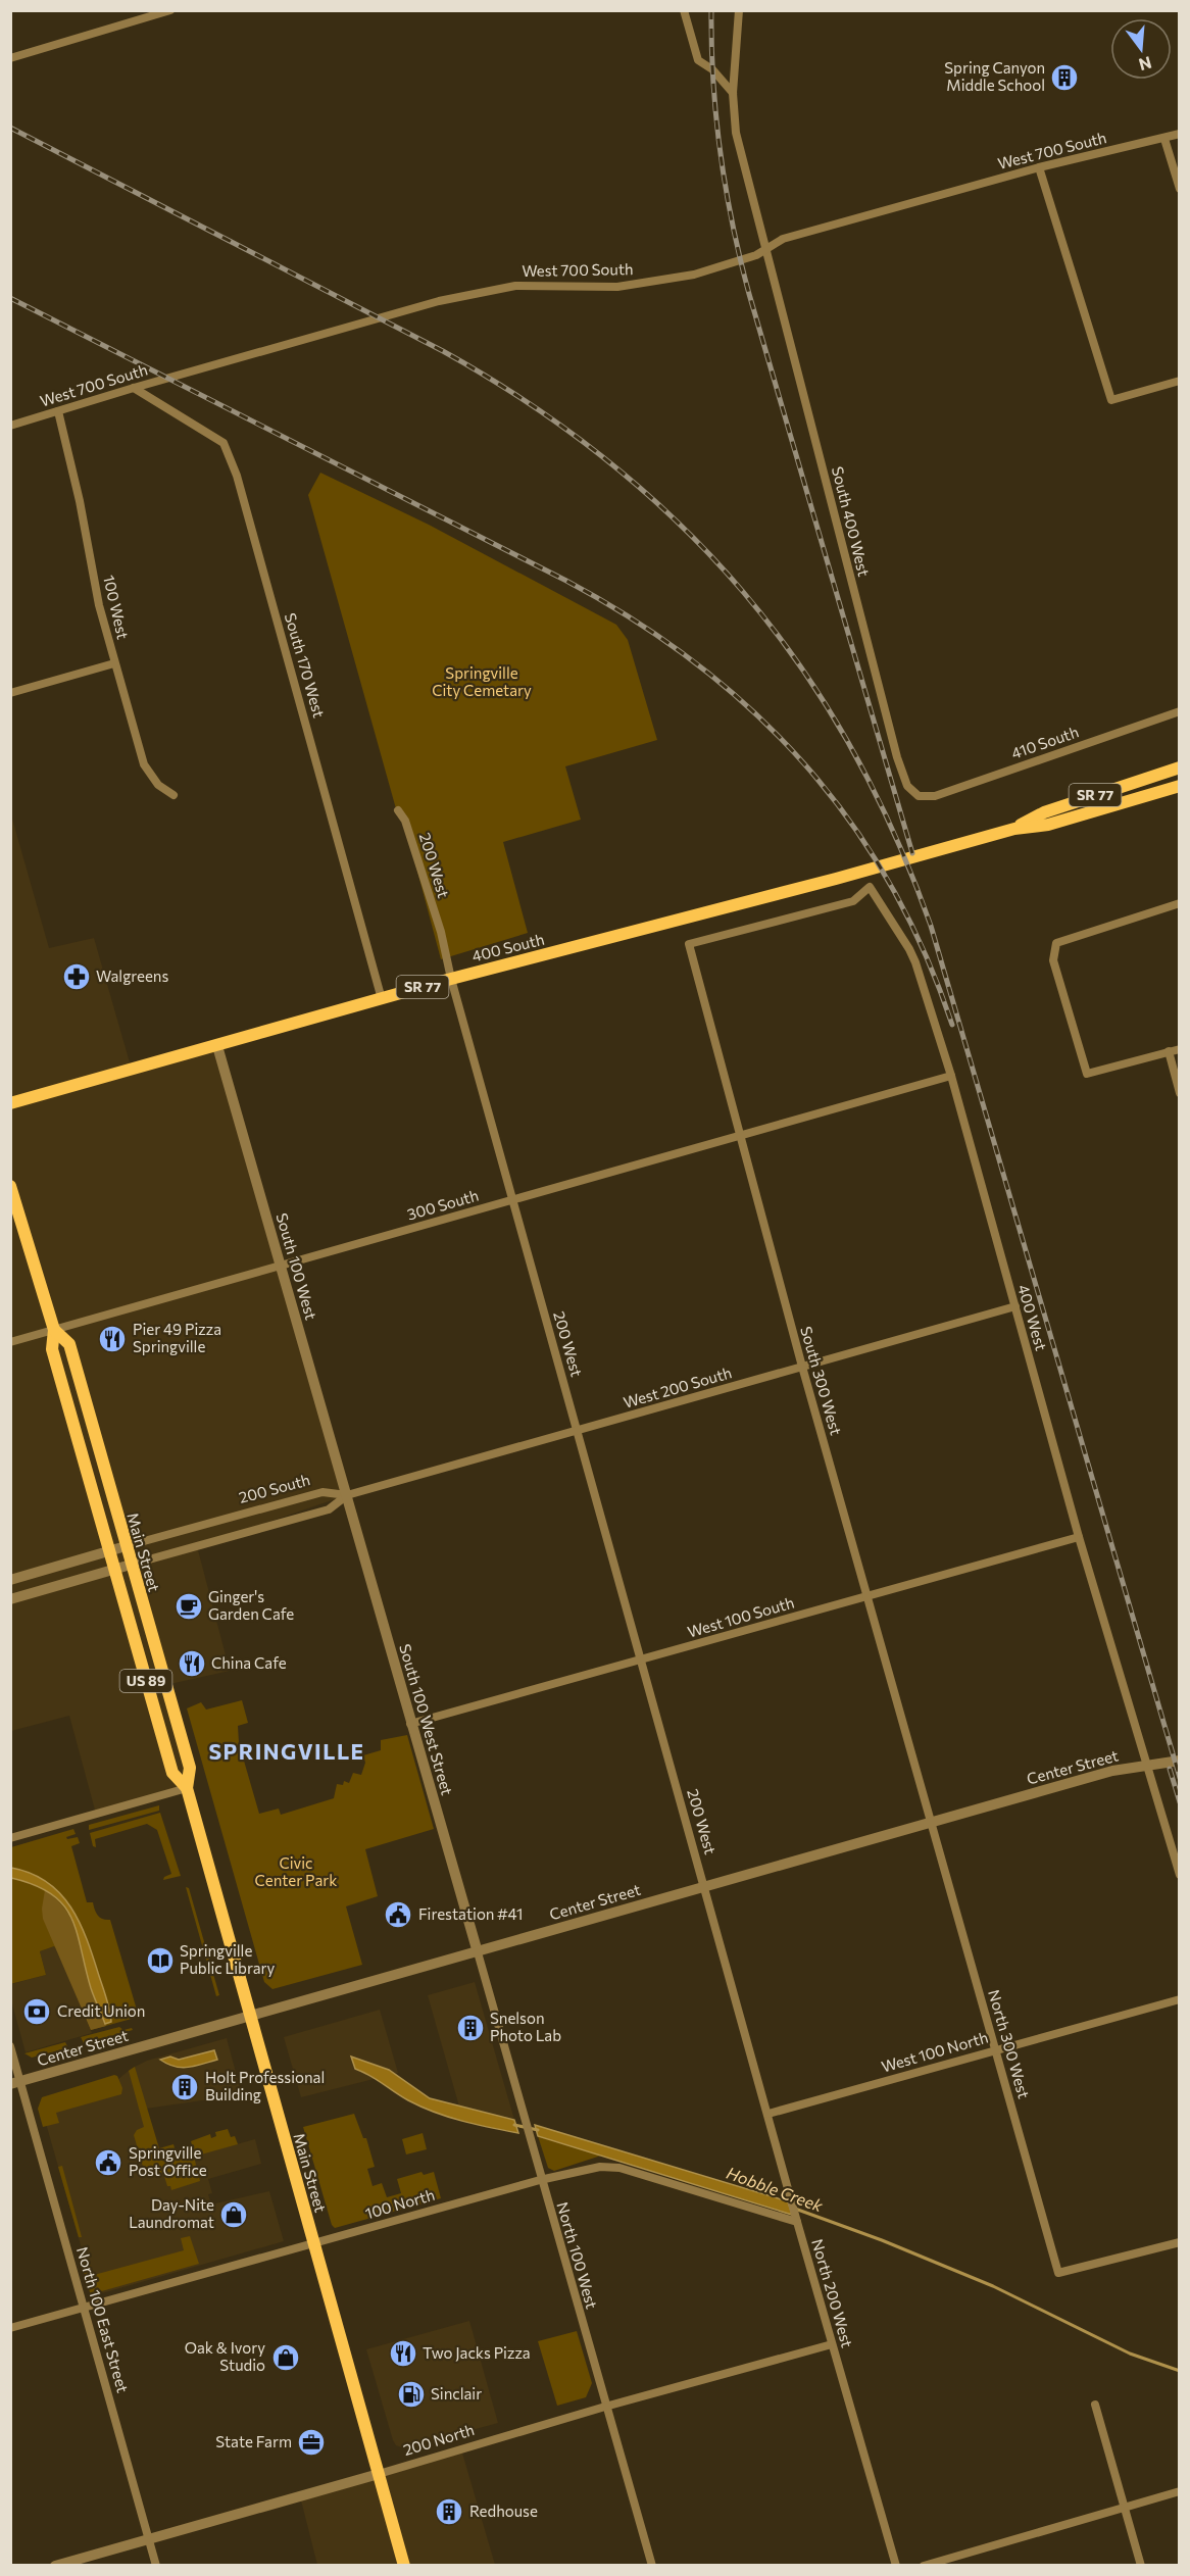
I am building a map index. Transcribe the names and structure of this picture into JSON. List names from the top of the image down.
{
  "streets": {
    "main road": [
      "SR 77",
      "400 South",
      "Main Street",
      "US 89"
    ],
    "street": [
      "West 700 South",
      "South 400 West",
      "100 West",
      "South 170 West",
      "410 South",
      "200 West",
      "300 South",
      "South 100 West",
      "400 West",
      "South 300 West",
      "West 200 South",
      "200 South",
      "West 100 South",
      "South 100 West Street",
      "Center Street",
      "North 300 West",
      "West 100 North",
      "100 North",
      "North 100 West",
      "North 200 West",
      "North 100 East Street",
      "200 North"
    ]
  },
  "crossings": [
    ["West 700 South", "South 400 West"],
    ["West 700 South", "100 West"],
    ["West 700 South", "South 170 West"],
    ["South 400 West", "410 South"],
    ["South 170 West", "400 South"],
    ["200 West", "400 South"],
    ["200 West", "300 South"],
    ["200 West", "West 200 South"],
    ["200 West", "West 100 South"],
    ["200 West", "Center Street"],
    ["200 West", "North 200 West"],
    ["400 South", "South 100 West"],
    ["300 South", "South 100 West"],
    ["300 South", "400 West"],
    ["300 South", "South 300 West"],
    ["300 South", "Main Street"],
    ["South 100 West", "West 200 South"],
    ["South 100 West", "200 South"],
    ["South 100 West", "South 100 West Street"],
    ["400 West", "South 300 West"],
    ["400 West", "West 200 South"],
    ["400 West", "West 100 South"],
    ["400 West", "Center Street"],
    ["South 300 West", "West 200 South"],
    ["South 300 West", "West 100 South"],
    ["South 300 West", "Center Street"],
    ["South 300 West", "North 300 West"],
    ["West 200 South", "200 South"],
    ["West 200 South", "South 100 West Street"],
    ["200 South", "Main Street"],
    ["200 South", "South 100 West Street"],
    ["Main Street", "Center Street"],
    ["Main Street", "100 North"],
    ["Main Street", "200 North"],
    ["West 100 South", "South 100 West Street"],
    ["South 100 West Street", "Center Street"],
    ["South 100 West Street", "North 100 West"],
    ["Center Street", "North 300 West"],
    ["Center Street", "North 100 West"],
    ["Center Street", "North 200 West"],
    ["Center Street", "North 100 East Street"],
    ["North 300 West", "West 100 North"],
    ["West 100 North", "North 200 West"],
    ["100 North", "North 100 West"],
    ["100 North", "North 200 West"],
    ["100 North", "North 100 East Street"],
    ["North 100 West", "200 North"],
    ["North 200 West", "200 North"],
    ["North 100 East Street", "200 North"]
  ],
  "districts": ["SPRINGVILLE"],
  "water": ["Hobble Creek"],
  "parks": ["Springville City Cemetary", "Civic Center Park"],
  "places": {
    "building": [
      "Spring Canyon Middle School",
      "Snelson Photo Lab",
      "Holt Professional Building",
      "Redhouse"
    ],
    "pharmacy": ["Walgreens"],
    "restaurant": ["Pier 49 Pizza Springville", "China Cafe", "Two Jacks Pizza"],
    "cafe": ["Ginger's Garden Cafe"],
    "public building": ["Firestation #41", "Springville Post Office"],
    "library": ["Springville Public Library"],
    "bank": ["Credit Union"],
    "shop": ["Day-Nite Laundromat", "Oak & Ivory Studio"],
    "fuel station": ["Sinclair"],
    "office": ["State Farm"]
  },
  "north": "bottom"
}
